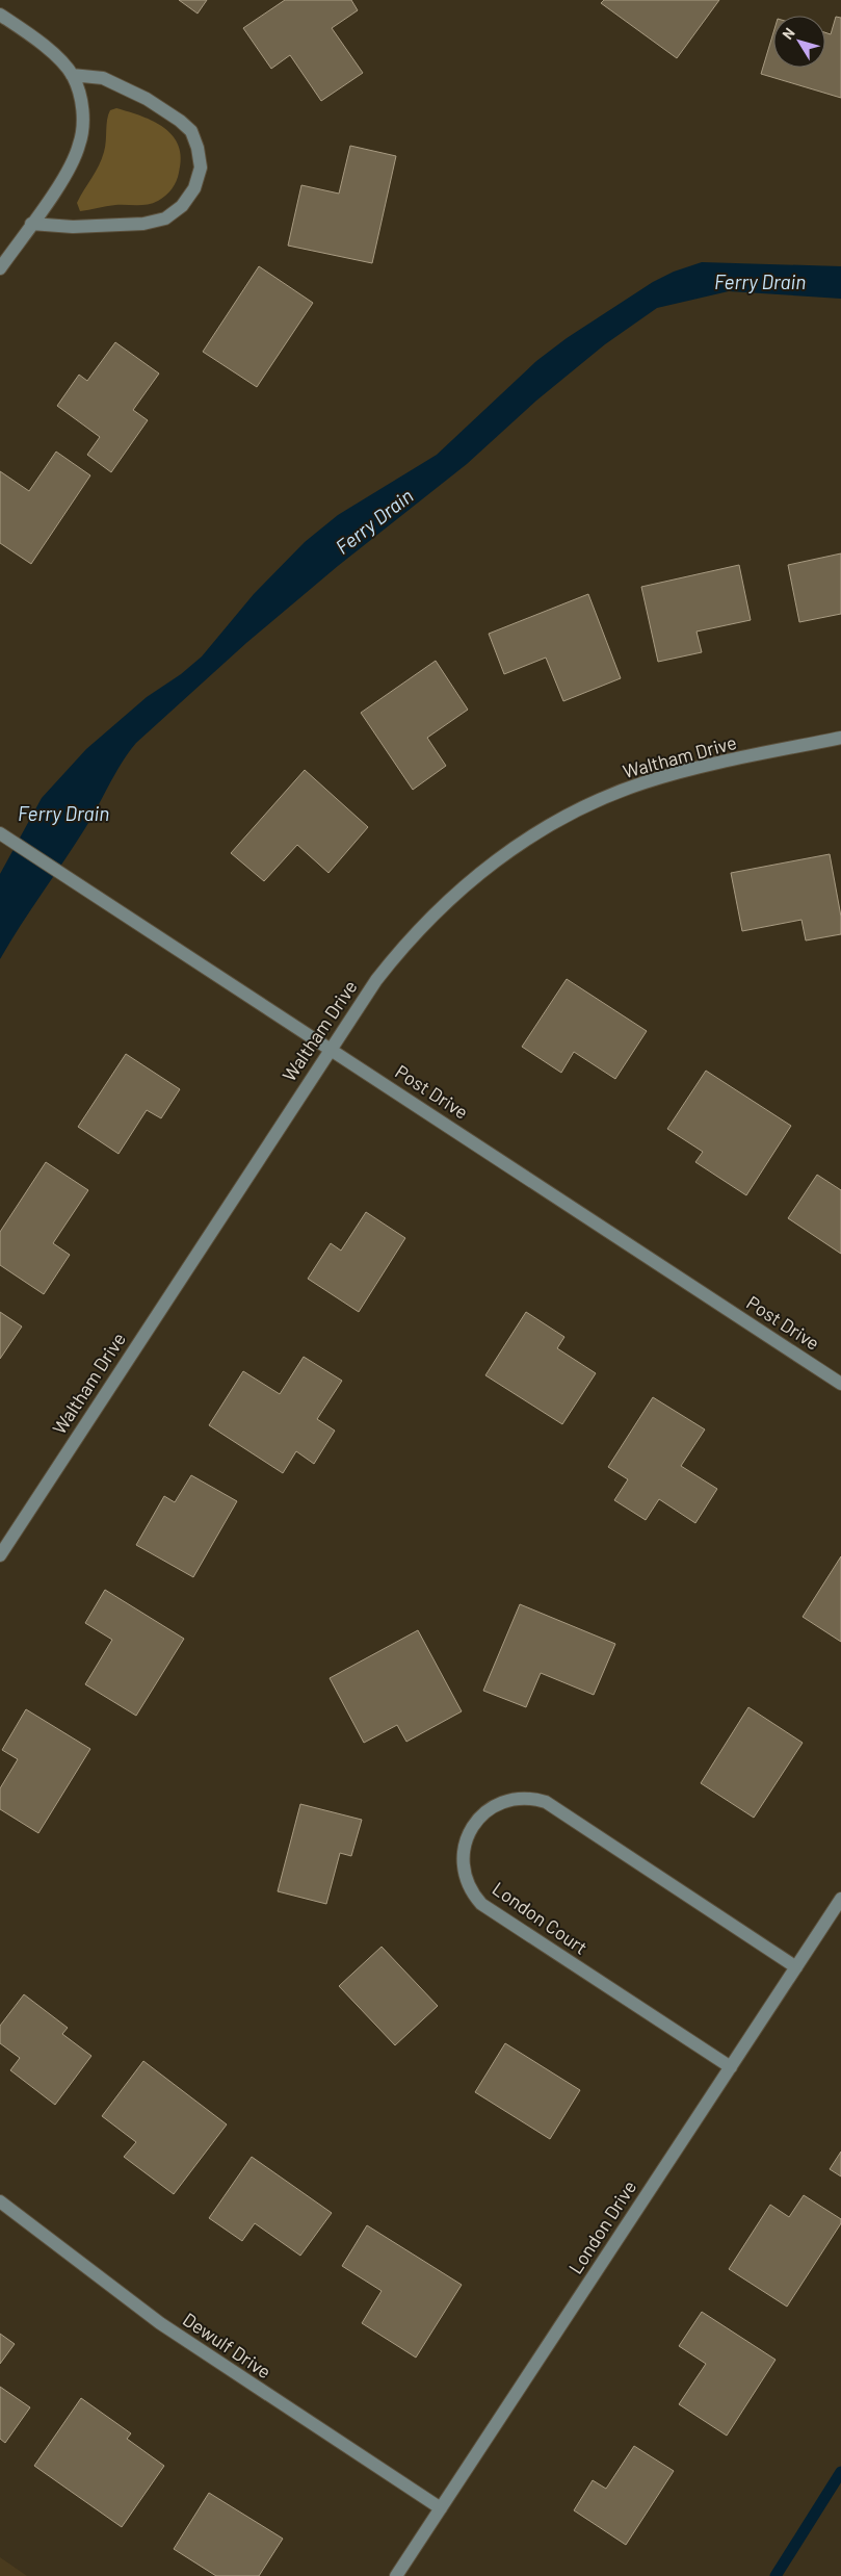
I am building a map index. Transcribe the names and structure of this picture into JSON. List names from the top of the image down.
{
  "streets": {
    "street": [
      "Waltham Drive",
      "Post Drive",
      "London Court",
      "London Drive",
      "Dewulf Drive"
    ]
  },
  "crossings": [
    ["Waltham Drive", "Post Drive"],
    ["London Court", "London Drive"],
    ["London Drive", "Dewulf Drive"]
  ],
  "water": ["Ferry Drain"],
  "north": "top left"
}
